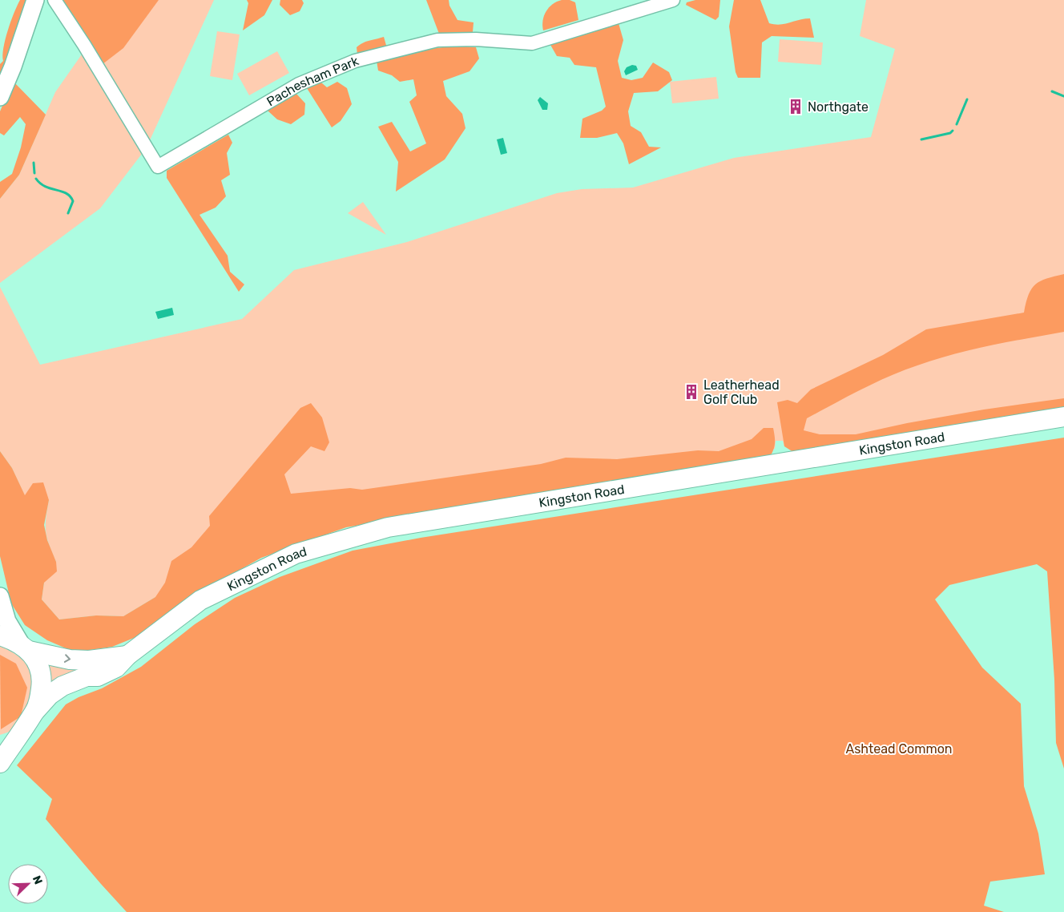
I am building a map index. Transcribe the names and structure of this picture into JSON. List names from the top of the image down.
{
  "streets": {
    "highway": ["Kingston Road"],
    "street": ["Pachesham Park"]
  },
  "parks": ["Ashtead Common"],
  "places": {
    "building": ["Northgate", "Leatherhead Golf Club"]
  },
  "north": "top right"
}
